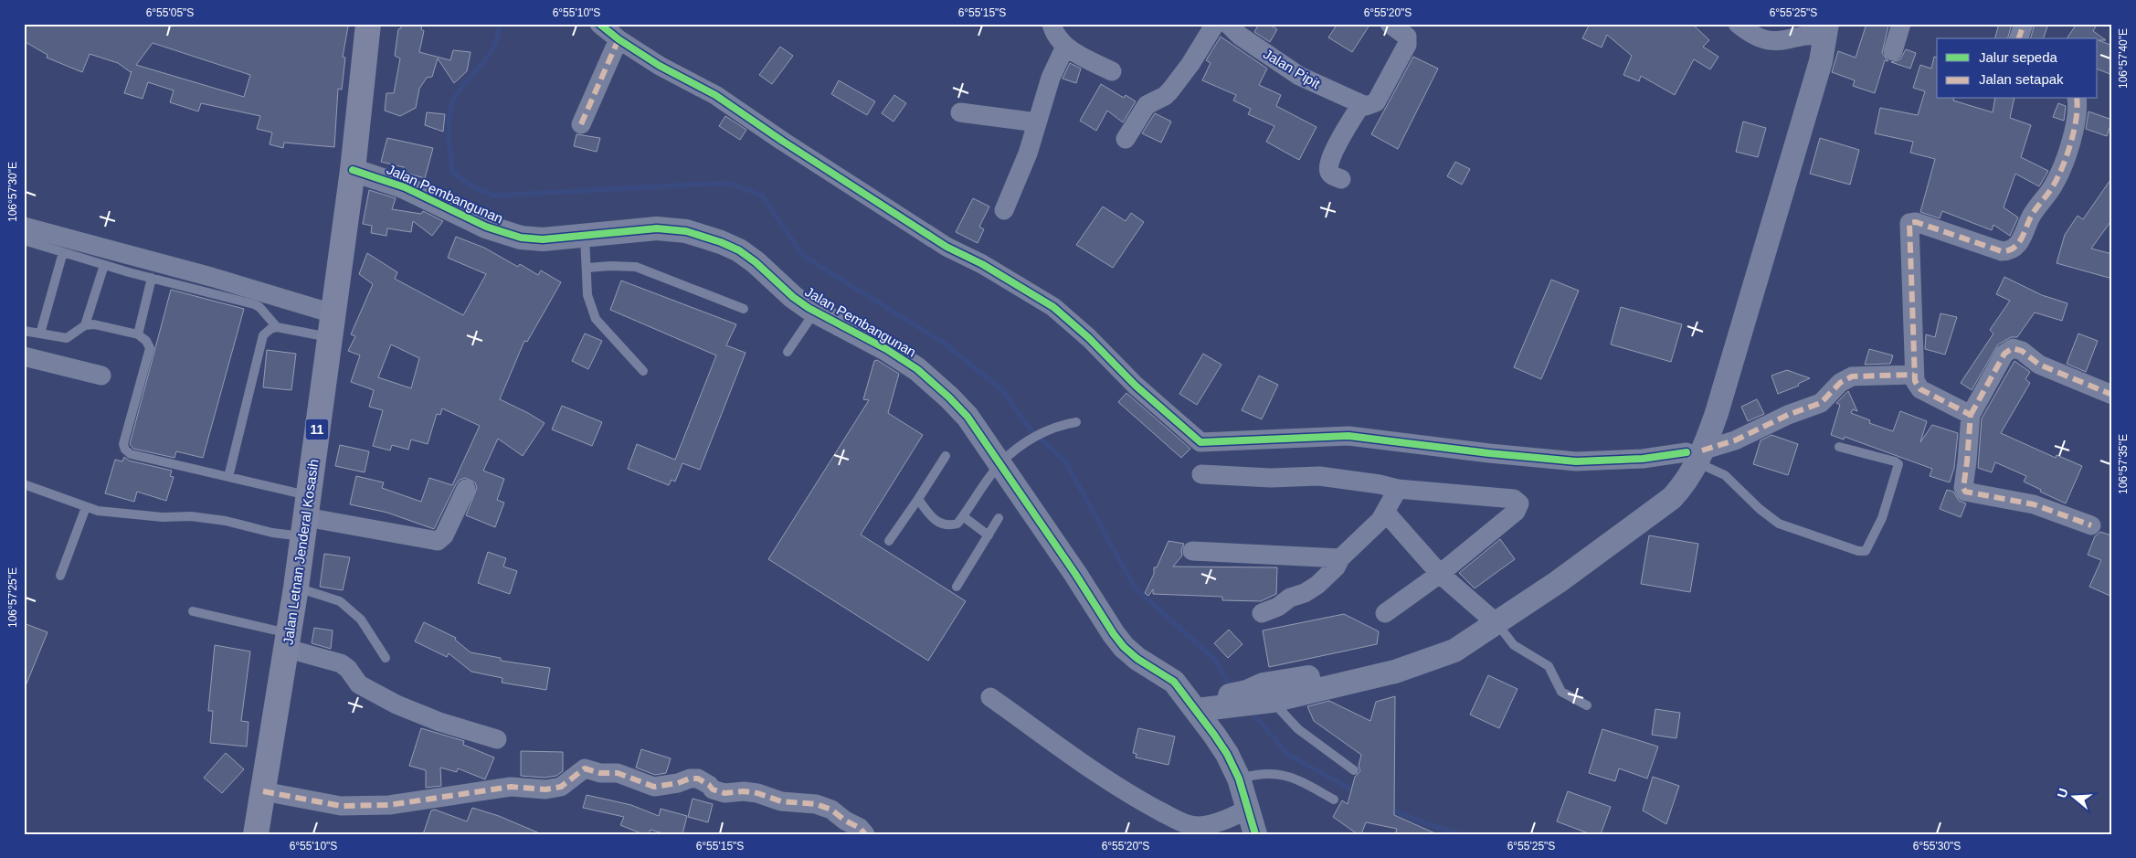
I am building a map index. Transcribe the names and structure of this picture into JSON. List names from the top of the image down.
{
  "streets": {
    "highway": ["11", "Jalan Letnan Jenderal Kosasih"],
    "street": ["Jalan Pipit", "Jalan Pembangunan"]
  },
  "crossings": [
    ["Jalan Pembangunan", "Jalan Letnan Jenderal Kosasih"]
  ],
  "legend": ["Jalur sepeda", "Jalan setapak"],
  "north": "left",
  "coordinates": [
    "6°55'05\"S",
    "6°55'10\"S",
    "6°55'15\"S",
    "6°55'20\"S",
    "6°55'25\"S",
    "106°57'40\"E",
    "106°57'30\"E",
    "106°57'35\"E",
    "106°57'25\"E",
    "6°55'30\"S"
  ]
}
